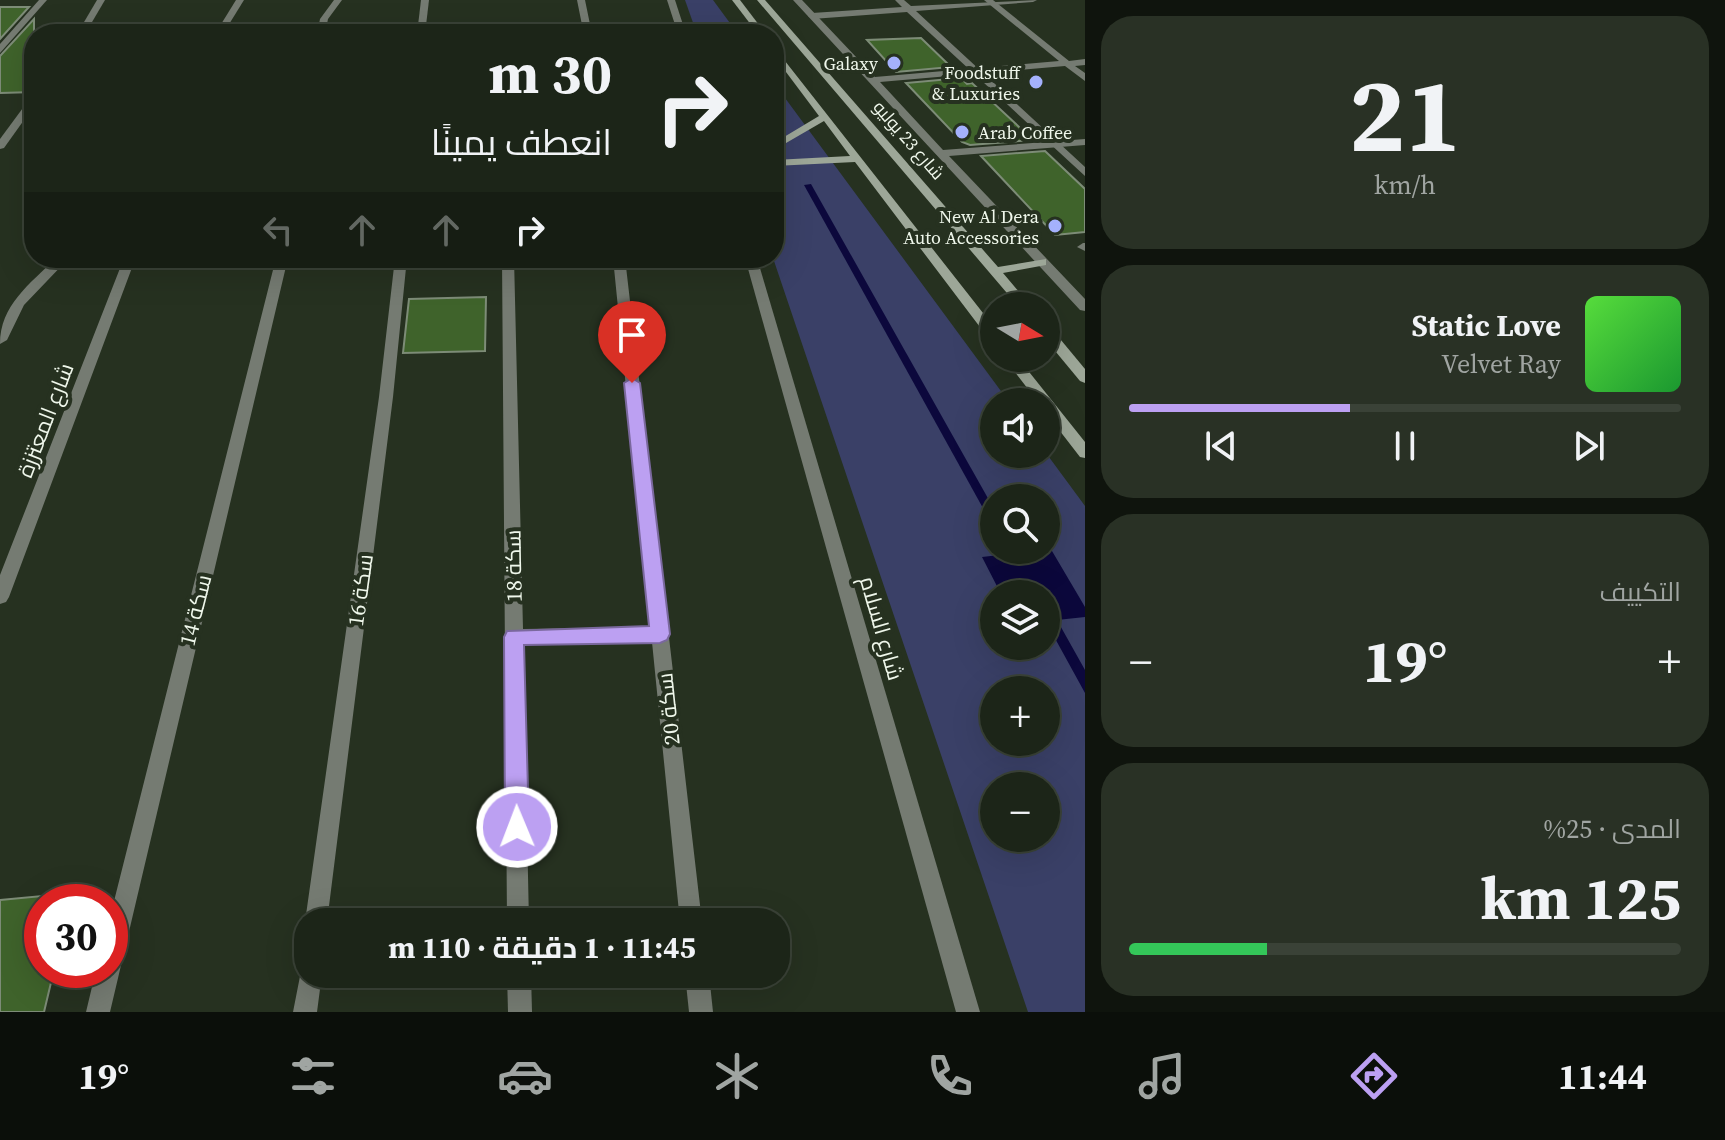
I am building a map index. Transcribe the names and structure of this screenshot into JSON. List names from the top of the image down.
{
  "streets": {
    "main road": ["شارع 23 يوليو"],
    "street": [
      "شارع المعتززة",
      "سكة 18",
      "سكة 16",
      "سكة 14",
      "شارع السلام",
      "سكة 20"
    ]
  },
  "places": [
    "Galaxy",
    "Foodstuff & Luxuries",
    "Arab Coffee",
    "New Al Dera Auto Accessories"
  ],
  "north": "right",
  "page": {
    "tile": [
      ["21", "km/h"],
      "التكييف",
      ["المدى · 25%", "125 km"]
    ],
    "turn": ["30 m", "انعطف يمينًا"],
    "map_buttons": ["+", "−"],
    "song": ["Static Love", "Velvet Ray"],
    "heat": ["−", "19°", "+"],
    "limit": "30",
    "trip": "11:45 · 1 دقيقة · 110 m",
    "tabs": ["11:44", "19°"]
  }
}
